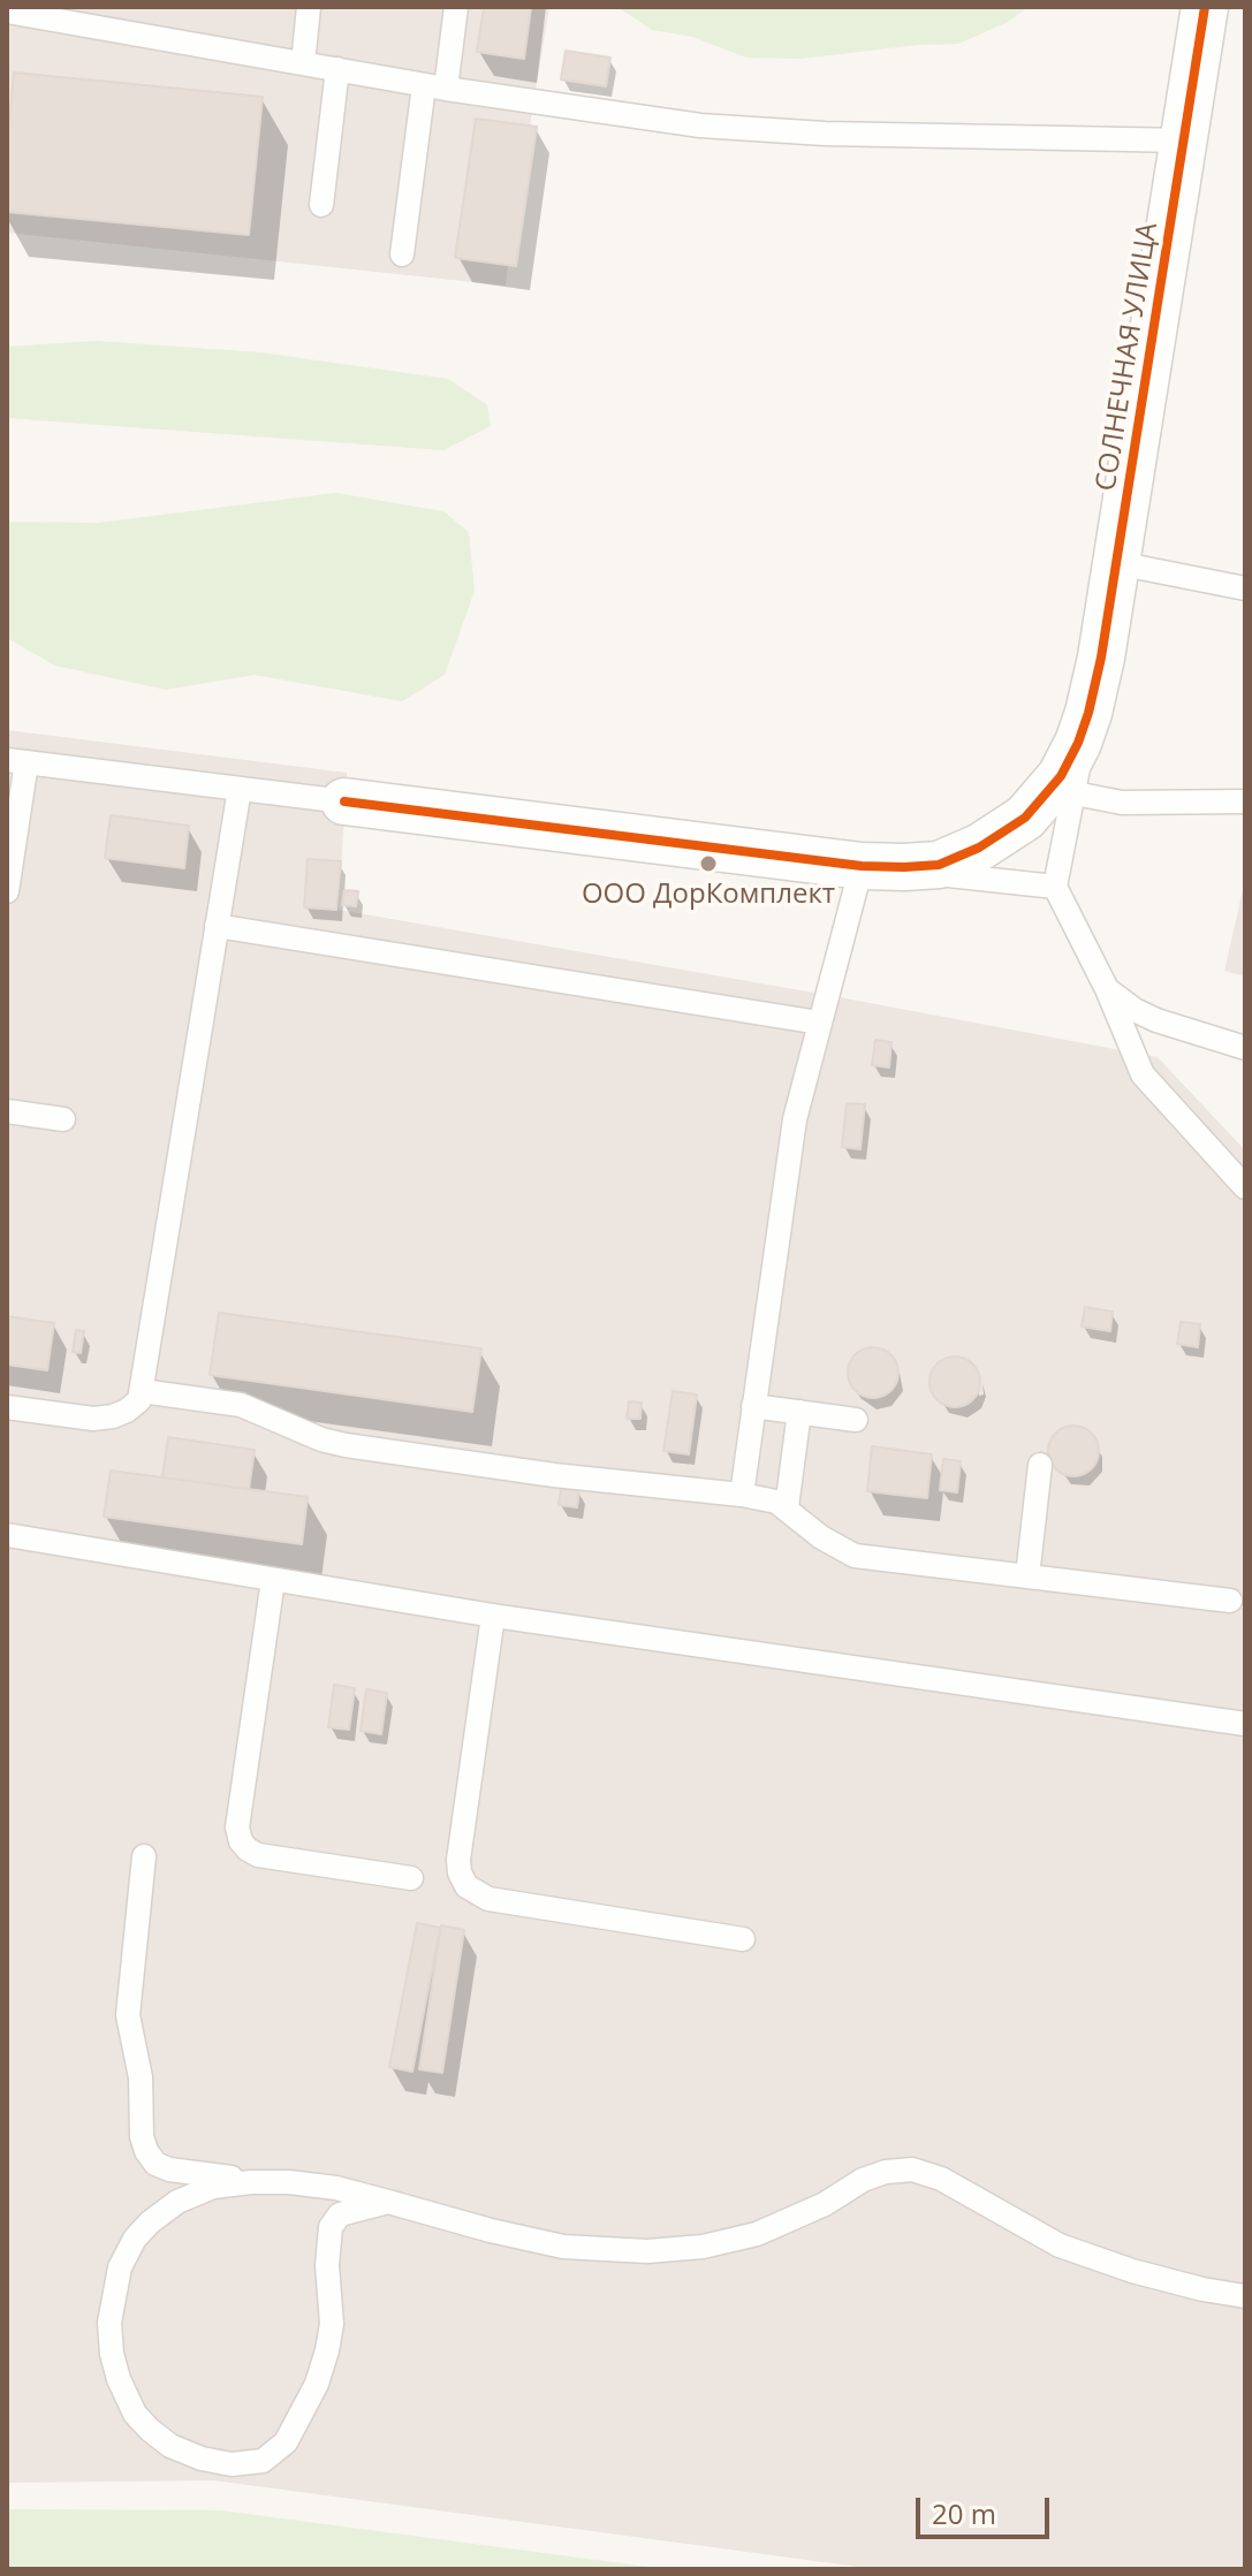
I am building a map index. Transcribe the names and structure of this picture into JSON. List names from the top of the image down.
{
  "streets": {
    "street": ["СОЛНЕЧНАЯ УЛИЦА"]
  },
  "places": ["ООО ДорКомплект"],
  "scale_bar": "20 m"
}
